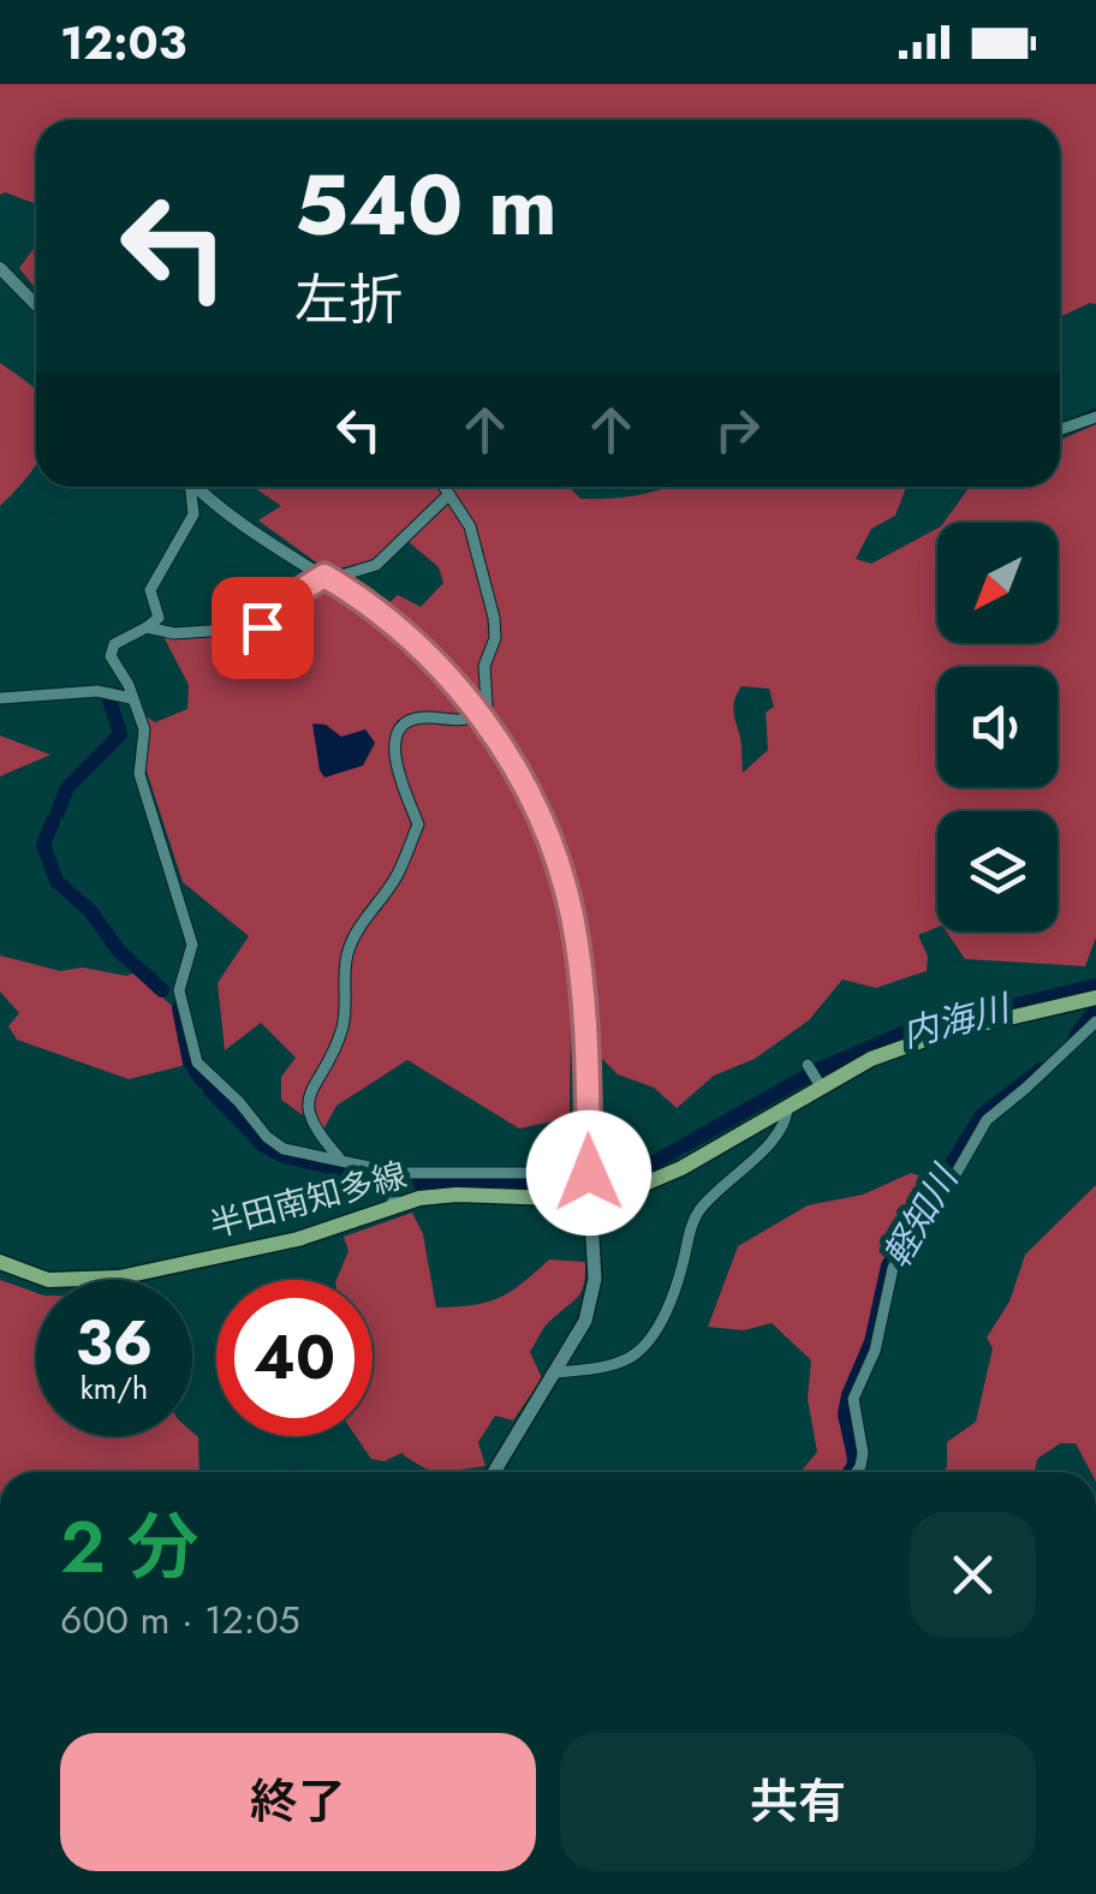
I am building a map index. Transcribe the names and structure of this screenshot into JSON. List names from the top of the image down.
{
  "streets": {
    "main road": ["半田南知多線"]
  },
  "water": ["内海川", "軽知川"],
  "north": "bottom left",
  "page": {
    "status": "12:03",
    "turn": ["540 m", "左折"],
    "speed": "36 km/h",
    "limit": "40",
    "heading": ["2 分", "600 m · 12:05"],
    "buttons": ["終了", "共有"]
  }
}
